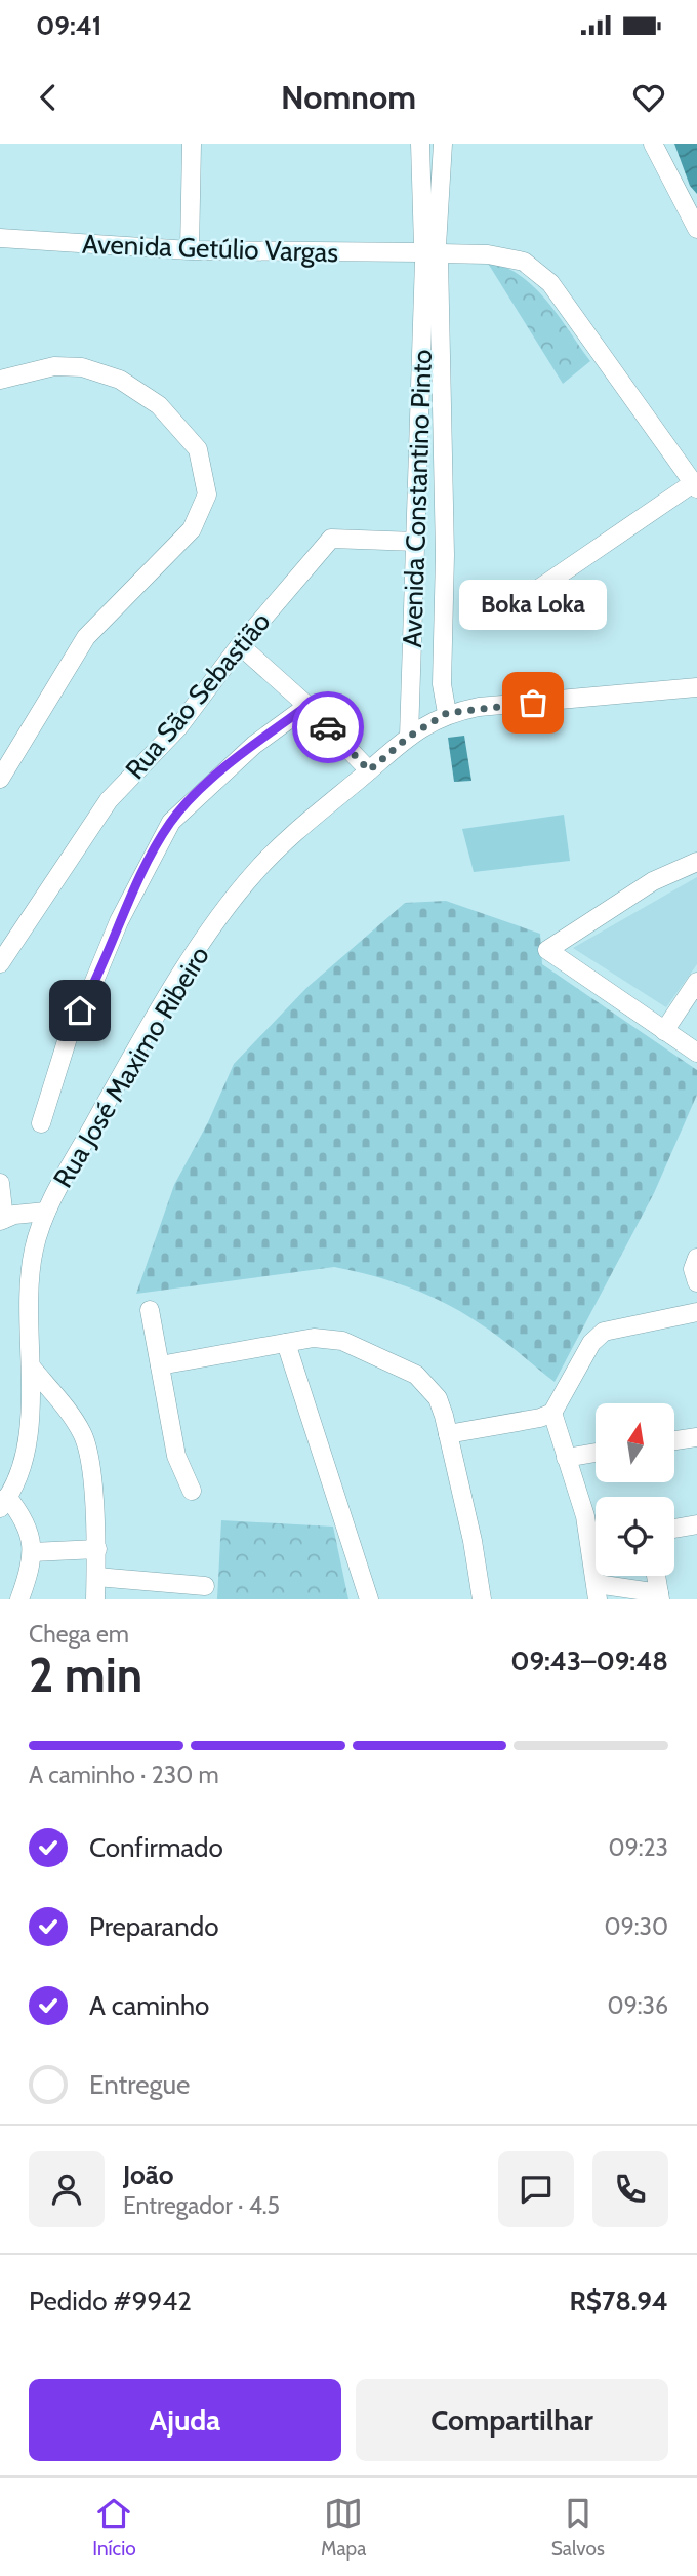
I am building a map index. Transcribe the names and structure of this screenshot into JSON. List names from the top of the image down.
{
  "streets": {
    "street": [
      "Avenida Getúlio Vargas",
      "Avenida Constantino Pinto",
      "Rua São Sebastião",
      "Rua José Maximo Ribeiro"
    ]
  },
  "crossings": [
    ["Avenida Getúlio Vargas", "Avenida Constantino Pinto"],
    ["Avenida Constantino Pinto", "Rua São Sebastião"],
    ["Avenida Constantino Pinto", "Rua José Maximo Ribeiro"]
  ],
  "places": ["Boka Loka"],
  "north": "top",
  "page": {
    "status": "09:41",
    "header": "Nomnom",
    "bubble": "Boka Loka",
    "heading": ["2 min", "Chega em", "09:43–09:48"],
    "panel": [
      "João",
      "Entregador · 4.5",
      "Pedido #9942",
      "R$78.94"
    ],
    "bar": "A caminho · 230 m",
    "list": [
      ["Confirmado", "09:23"],
      ["Preparando", "09:30"],
      ["A caminho", "09:36"],
      "Entregue"
    ],
    "buttons": ["Ajuda", "Compartilhar"],
    "tabs": ["Início", "Mapa", "Salvos"]
  }
}
